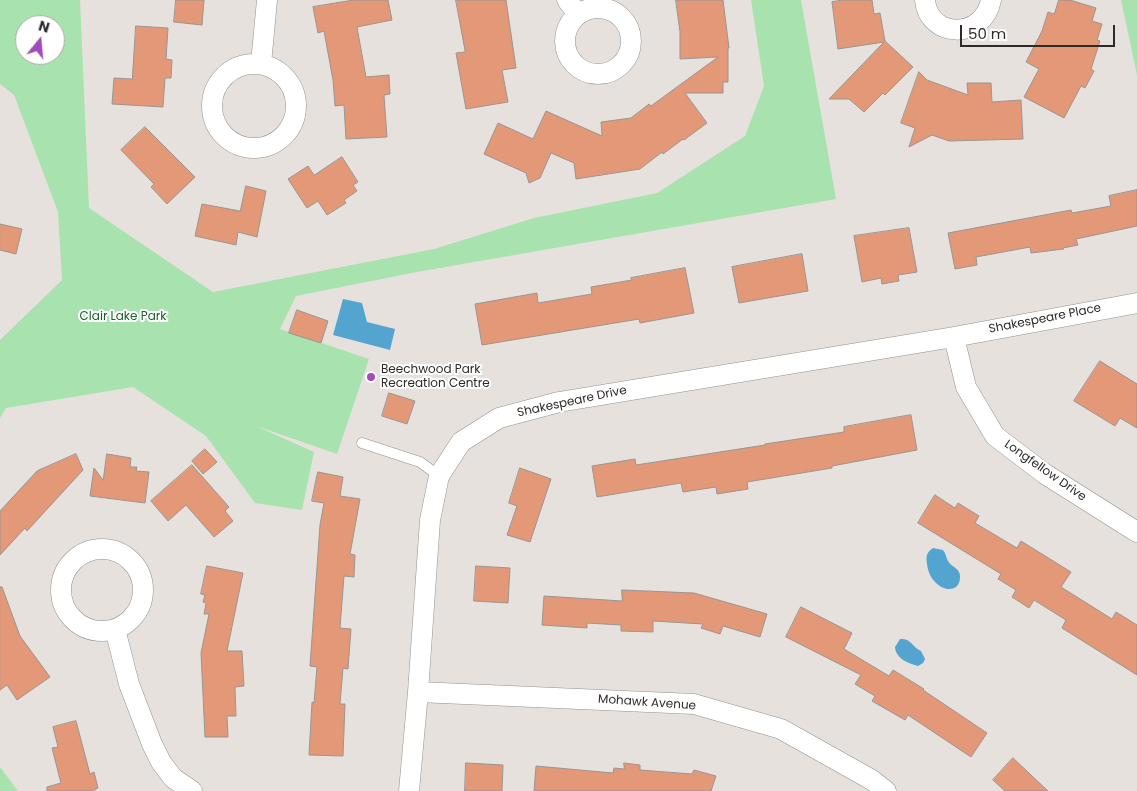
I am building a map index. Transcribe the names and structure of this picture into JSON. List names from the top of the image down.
{
  "streets": {
    "street": [
      "Shakespeare Place",
      "Shakespeare Drive",
      "Longfellow Drive",
      "Mohawk Avenue"
    ]
  },
  "crossings": [
    ["Shakespeare Place", "Shakespeare Drive"],
    ["Shakespeare Place", "Longfellow Drive"],
    ["Shakespeare Drive", "Longfellow Drive"],
    ["Shakespeare Drive", "Mohawk Avenue"]
  ],
  "parks": ["Clair Lake Park"],
  "places": ["Beechwood Park Recreation Centre"],
  "scale_bar": "50 m",
  "north": "top"
}
